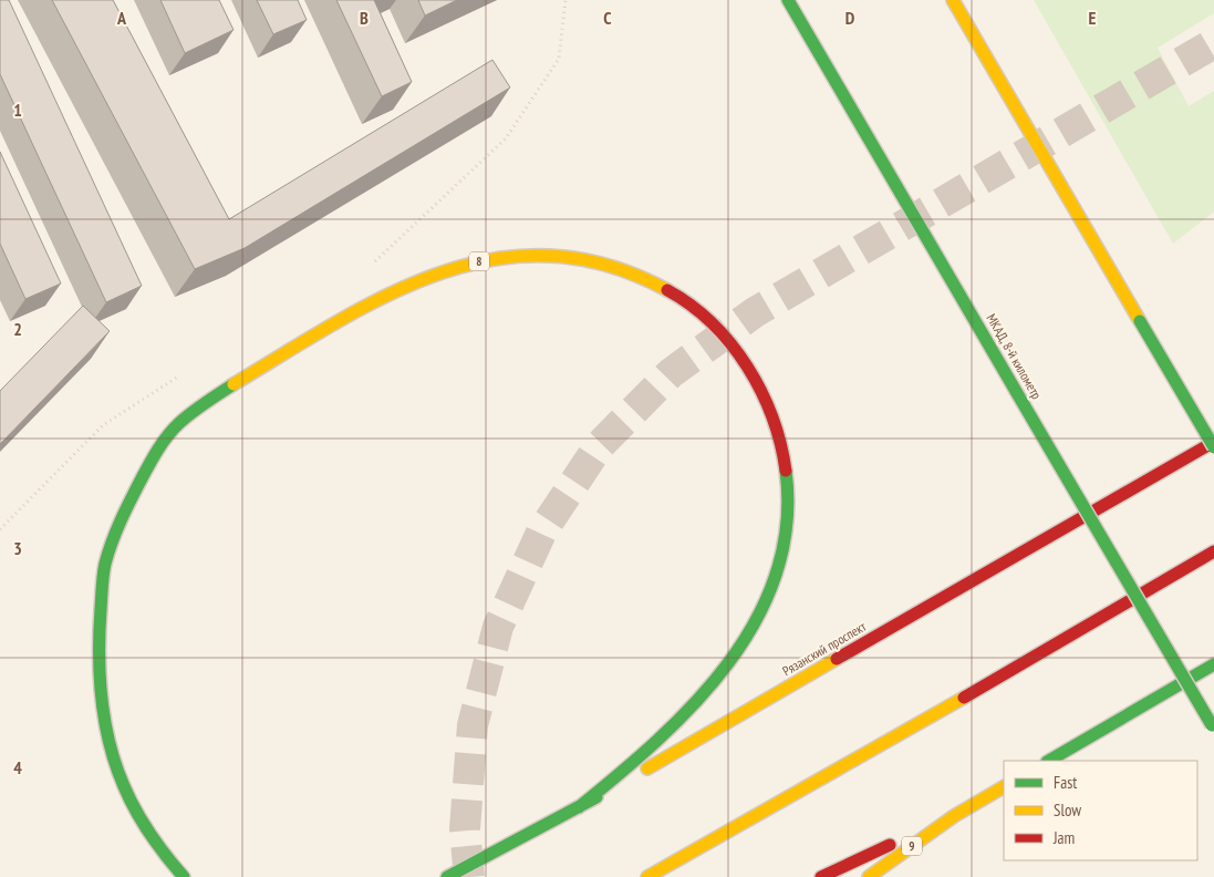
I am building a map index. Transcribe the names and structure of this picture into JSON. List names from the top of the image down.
{
  "streets": {
    "main road": [
      "8",
      "МКАД, 8-й километр",
      "Рязанский проспект",
      "9"
    ]
  },
  "crossings": [
    ["8", "Рязанский проспект"]
  ],
  "legend": ["Fast", "Slow", "Jam"],
  "grid": {
    "columns": [
      "A",
      "B",
      "C",
      "D",
      "E"
    ],
    "rows": [
      "1",
      "2",
      "3",
      "4"
    ]
  }
}
